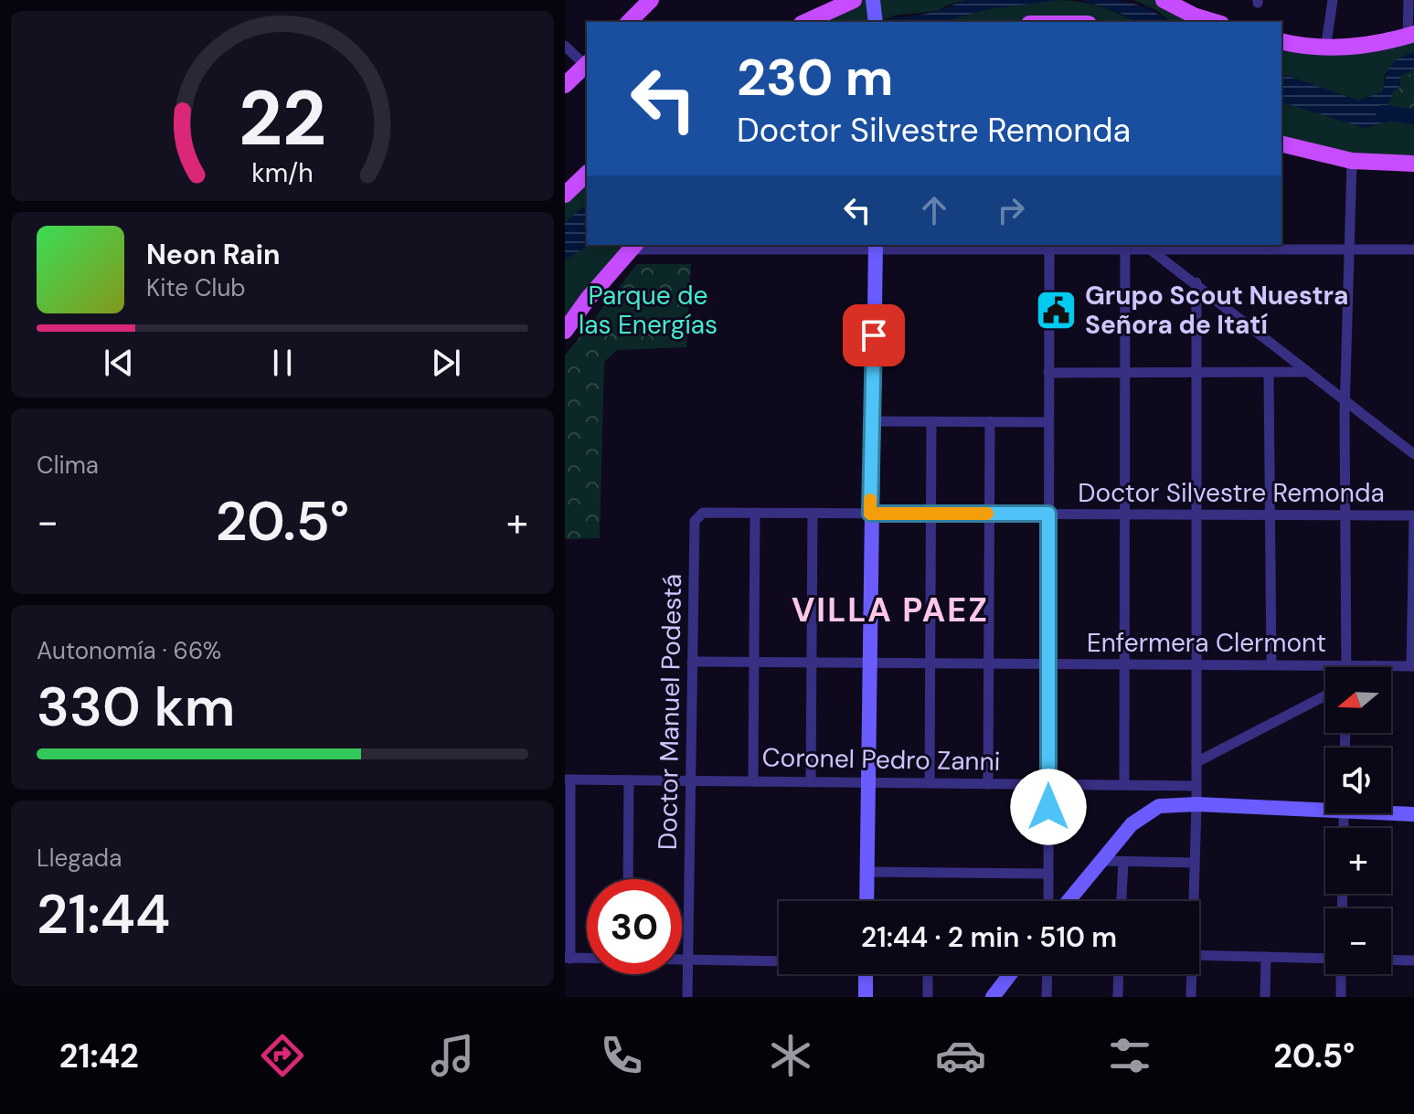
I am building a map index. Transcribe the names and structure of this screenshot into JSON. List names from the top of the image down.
{
  "streets": {
    "street": [
      "Doctor Silvestre Remonda",
      "Enfermera Clermont",
      "Doctor Manuel Podestá",
      "Coronel Pedro Zanni"
    ]
  },
  "crossings": [
    ["Doctor Silvestre Remonda", "Doctor Manuel Podestá"],
    ["Enfermera Clermont", "Doctor Manuel Podestá"],
    ["Doctor Manuel Podestá", "Coronel Pedro Zanni"]
  ],
  "districts": ["VILLA PAEZ"],
  "parks": ["Parque de las Energías"],
  "places": {
    "public building": ["Grupo Scout Nuestra Señora de Itatí"]
  },
  "north": "left",
  "page": {
    "turn": ["230 m", "Doctor Silvestre Remonda"],
    "song": ["Neon Rain", "Kite Club"],
    "tile": [
      "Clima",
      ["Autonomía · 66%", "330 km"],
      ["Llegada", "21:44"]
    ],
    "heat": ["−", "20.5°", "+"],
    "map_buttons": ["+", "−"],
    "limit": "30",
    "trip": "21:44 · 2 min · 510 m",
    "tabs": ["21:42", "20.5°"],
    "gauge": ["22", "km/h"]
  }
}
